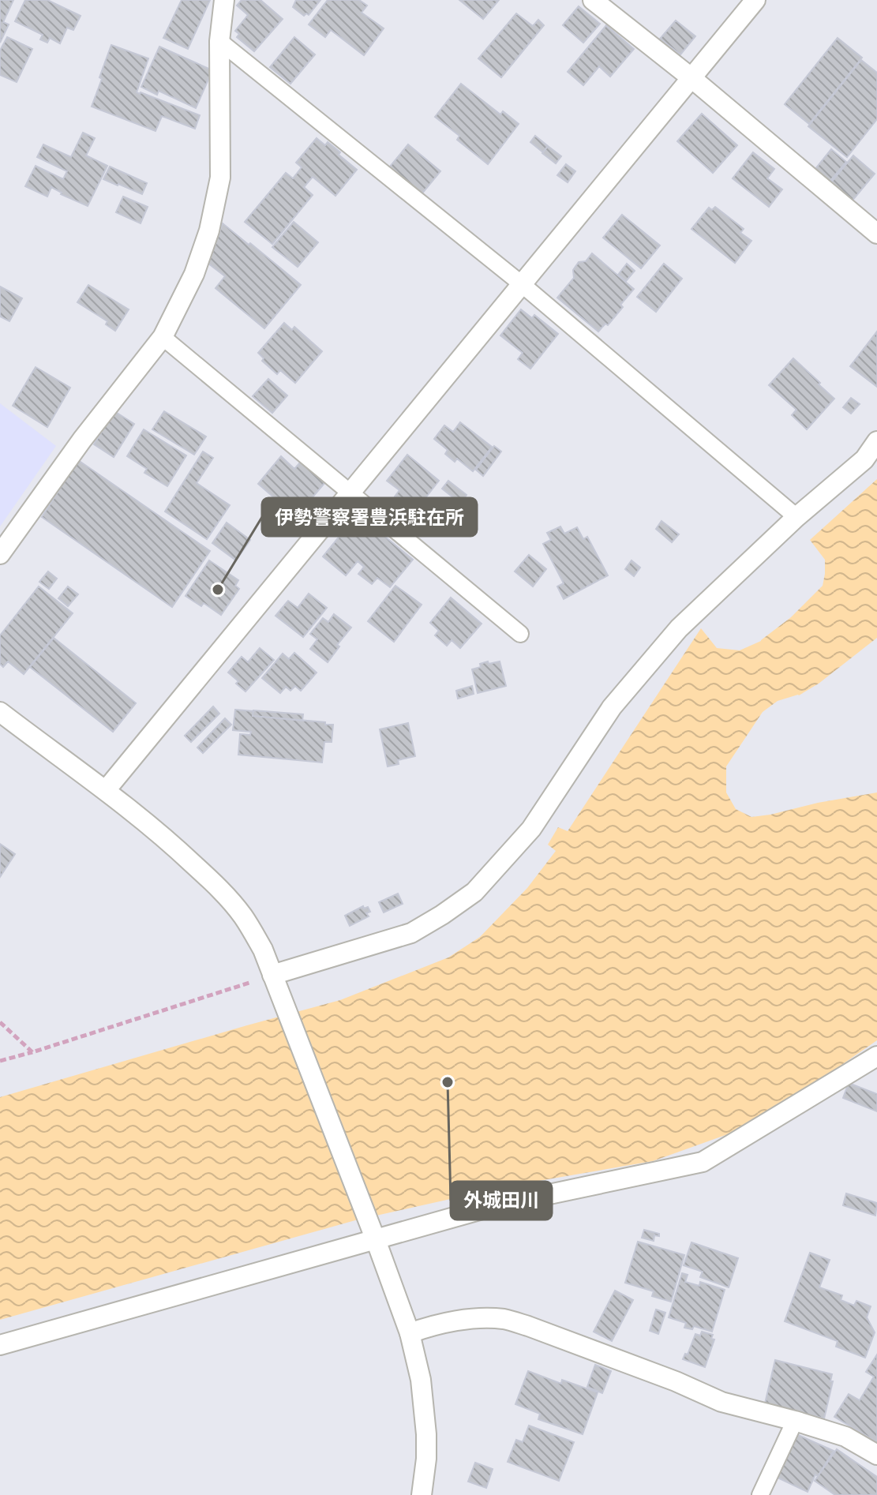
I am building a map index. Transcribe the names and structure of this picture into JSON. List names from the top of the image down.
{
  "places": ["伊勢警察署豊浜駐在所", "外城田川"]
}
